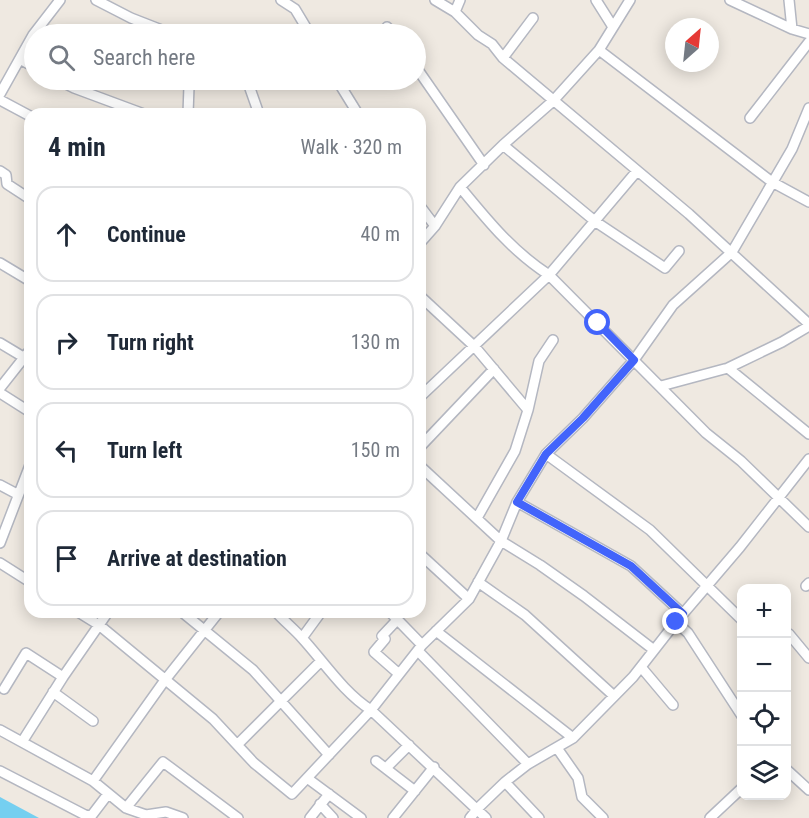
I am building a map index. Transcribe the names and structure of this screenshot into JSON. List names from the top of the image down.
{
  "north": "top right",
  "page": {
    "search": "Search here",
    "heading": ["4 min", "Walk · 320 m"],
    "list": [
      ["Continue", "40 m"],
      ["Turn right", "130 m"],
      ["Turn left", "150 m"],
      "Arrive at destination"
    ],
    "map_buttons": ["+", "−"]
  }
}
